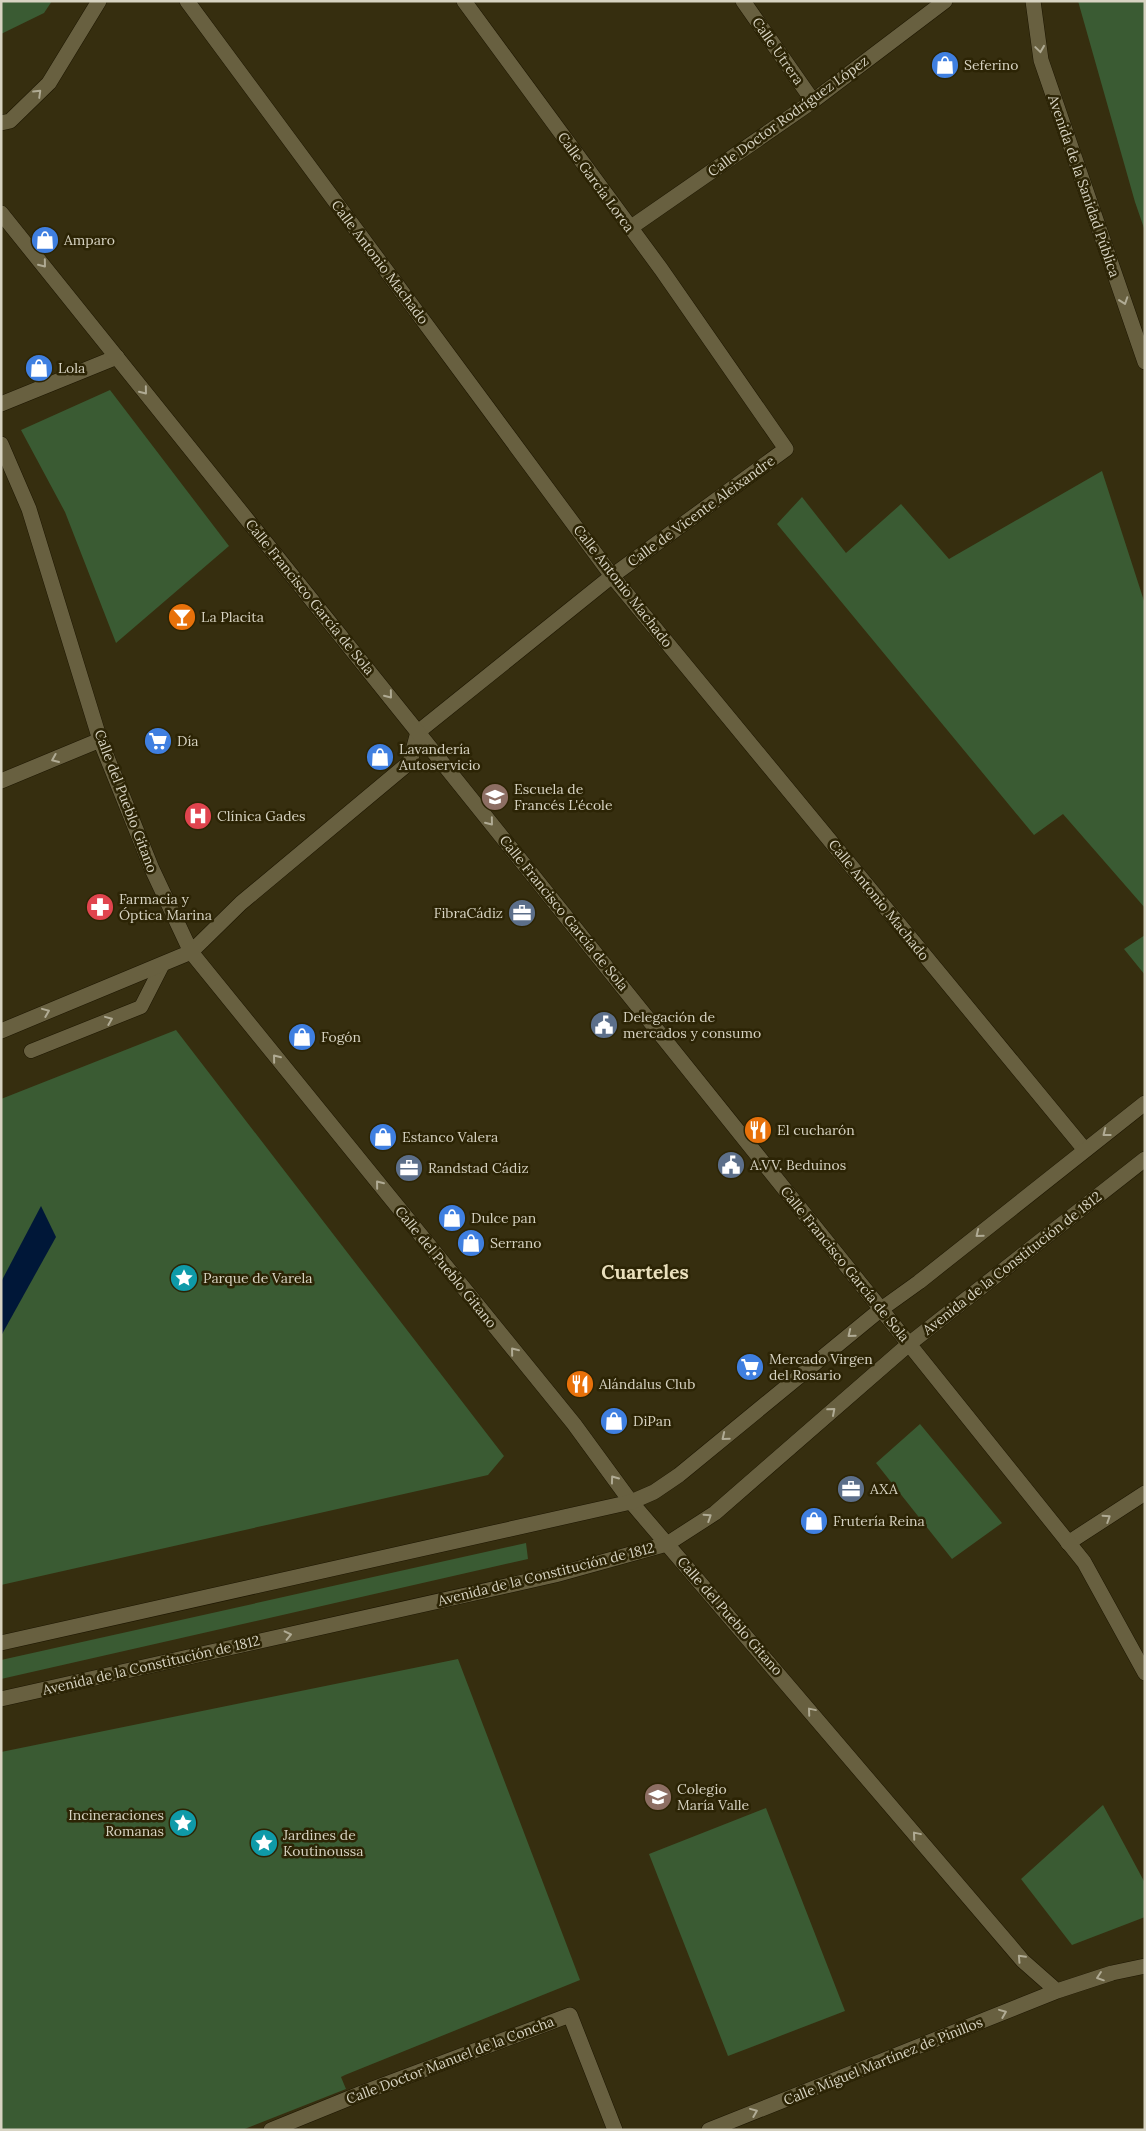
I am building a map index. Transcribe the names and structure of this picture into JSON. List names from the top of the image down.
{
  "streets": {
    "street": [
      "Calle Utrera",
      "Calle Doctor Rodríguez López",
      "Calle García Lorca",
      "Avenida de la Sanidad Pública",
      "Calle Antonio Machado",
      "Calle de Vicente Aleixandre",
      "Calle Francisco García de Sola",
      "Calle del Pueblo Gitano",
      "Avenida de la Constitución de 1812",
      "Calle Doctor Manuel de la Concha",
      "Calle Miguel Martínez de Pinillos"
    ]
  },
  "crossings": [
    ["Calle Utrera", "Calle Doctor Rodríguez López"],
    ["Calle Doctor Rodríguez López", "Calle García Lorca"],
    ["Calle García Lorca", "Calle de Vicente Aleixandre"],
    ["Calle Antonio Machado", "Calle de Vicente Aleixandre"],
    ["Calle de Vicente Aleixandre", "Calle Francisco García de Sola"],
    ["Calle Francisco García de Sola", "Avenida de la Constitución de 1812"],
    ["Calle del Pueblo Gitano", "Avenida de la Constitución de 1812"],
    ["Calle del Pueblo Gitano", "Calle Miguel Martínez de Pinillos"]
  ],
  "one_way": ["Avenida de la Sanidad Pública", "Calle Francisco García de Sola", "Calle del Pueblo Gitano"],
  "districts": ["Cuarteles"],
  "places": {
    "shop": [
      "Seferino",
      "Amparo",
      "Lola",
      "Lavandería Autoservicio",
      "Fogón",
      "Estanco Valera",
      "Dulce pan",
      "Serrano",
      "DiPan",
      "Frutería Reina"
    ],
    "bar": ["La Placita"],
    "supermarket": ["Día", "Mercado Virgen del Rosario"],
    "school or university": ["Escuela de Francés L'école", "Colegio María Valle"],
    "hospital": ["Clínica Gades"],
    "pharmacy": ["Farmacia y Óptica Marina"],
    "office": ["FibraCádiz", "Randstad Cádiz", "AXA"],
    "public building": ["Delegación de mercados y consumo", "A.VV. Beduinos"],
    "restaurant": ["El cucharón", "Alándalus Club"],
    "place": ["Parque de Varela", "Incineraciones Romanas", "Jardines de Koutinoussa"]
  }
}
